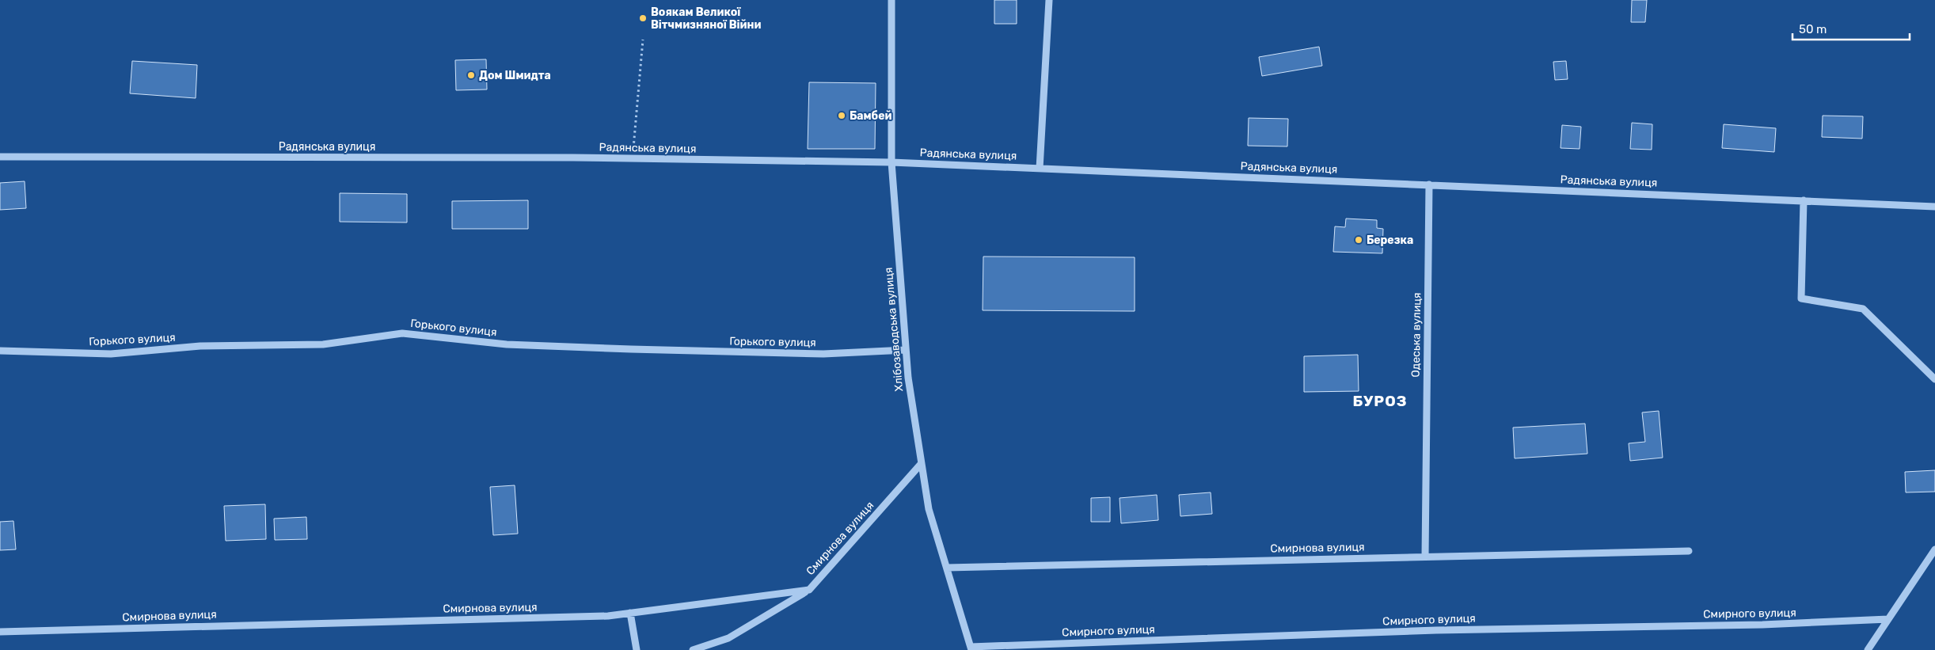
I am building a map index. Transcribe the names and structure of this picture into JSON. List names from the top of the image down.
{
  "streets": {
    "street": [
      "Радянська вулиця",
      "Горького вулиця",
      "Хлібозаводська вулиця",
      "Одеська вулиця",
      "Смирнова вулиця",
      "Смирного вулиця"
    ]
  },
  "crossings": [
    ["Радянська вулиця", "Хлібозаводська вулиця"],
    ["Радянська вулиця", "Одеська вулиця"],
    ["Горького вулиця", "Хлібозаводська вулиця"],
    ["Хлібозаводська вулиця", "Смирнова вулиця"],
    ["Хлібозаводська вулиця", "Смирного вулиця"],
    ["Одеська вулиця", "Смирнова вулиця"]
  ],
  "districts": ["БУРОЗ"],
  "places": [
    "Воякам Великої Вітчмизняної Війни",
    "Дом Шмидта",
    "Бамбей",
    "Березка"
  ],
  "scale_bar": "50 m"
}
